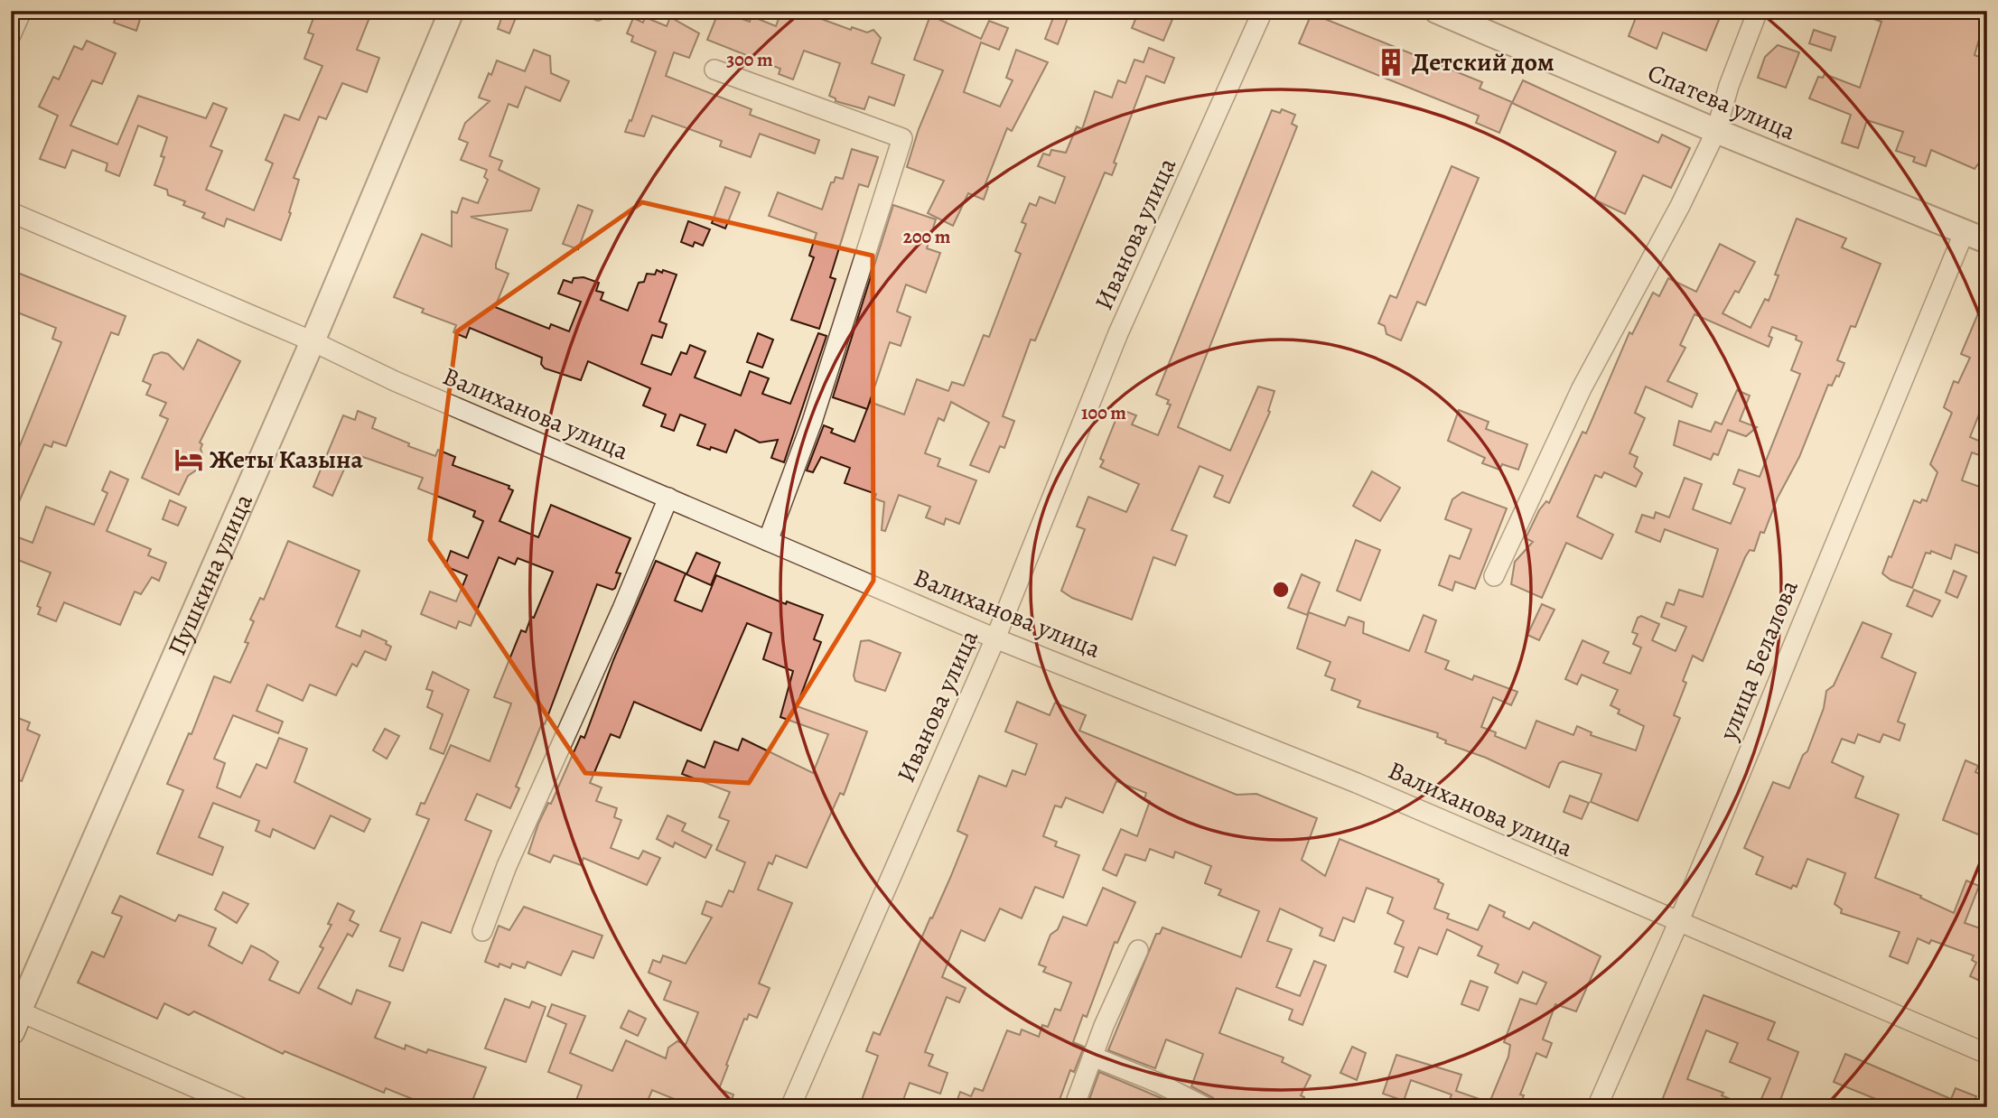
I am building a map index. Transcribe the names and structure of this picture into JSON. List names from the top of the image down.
{
  "streets": {
    "street": [
      "Спатева улица",
      "Иванова улица",
      "Валиханова улица",
      "Пушкина улица",
      "улица Белалова"
    ]
  },
  "crossings": [
    ["Спатева улица", "улица Белалова"],
    ["Иванова улица", "Валиханова улица"],
    ["Валиханова улица", "Пушкина улица"],
    ["Валиханова улица", "улица Белалова"]
  ],
  "places": {
    "building": ["Детский дом"],
    "hotel": ["Жеты Казына"]
  },
  "rings": ["300 m", "200 m", "100 m"]
}
